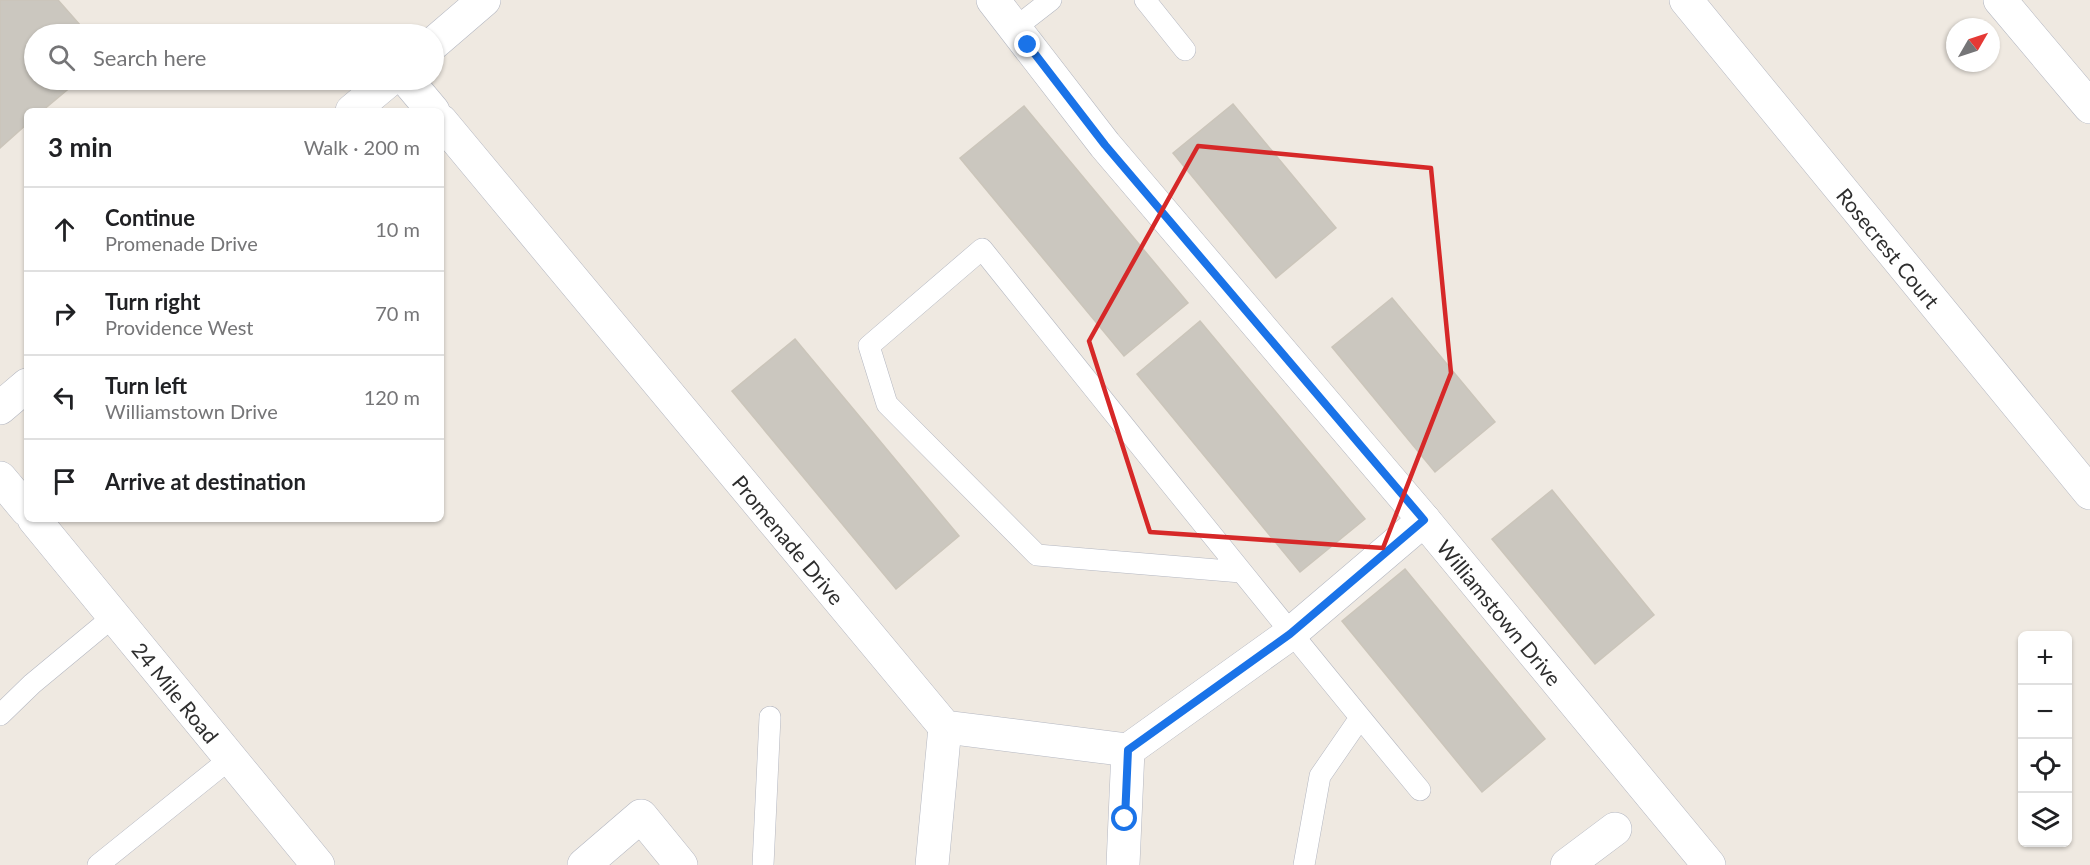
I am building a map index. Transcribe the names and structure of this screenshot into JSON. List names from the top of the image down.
{
  "streets": {
    "street": [
      "Rosecrest Court",
      "Promenade Drive",
      "Williamstown Drive",
      "24 Mile Road"
    ]
  },
  "north": "top right",
  "page": {
    "search": "Search here",
    "heading": ["3 min", "Walk · 200 m"],
    "list": [
      ["Continue", "Promenade Drive", "10 m"],
      ["Turn right", "Providence West", "70 m"],
      ["Turn left", "Williamstown Drive", "120 m"],
      "Arrive at destination"
    ],
    "map_buttons": ["+", "−"]
  }
}
